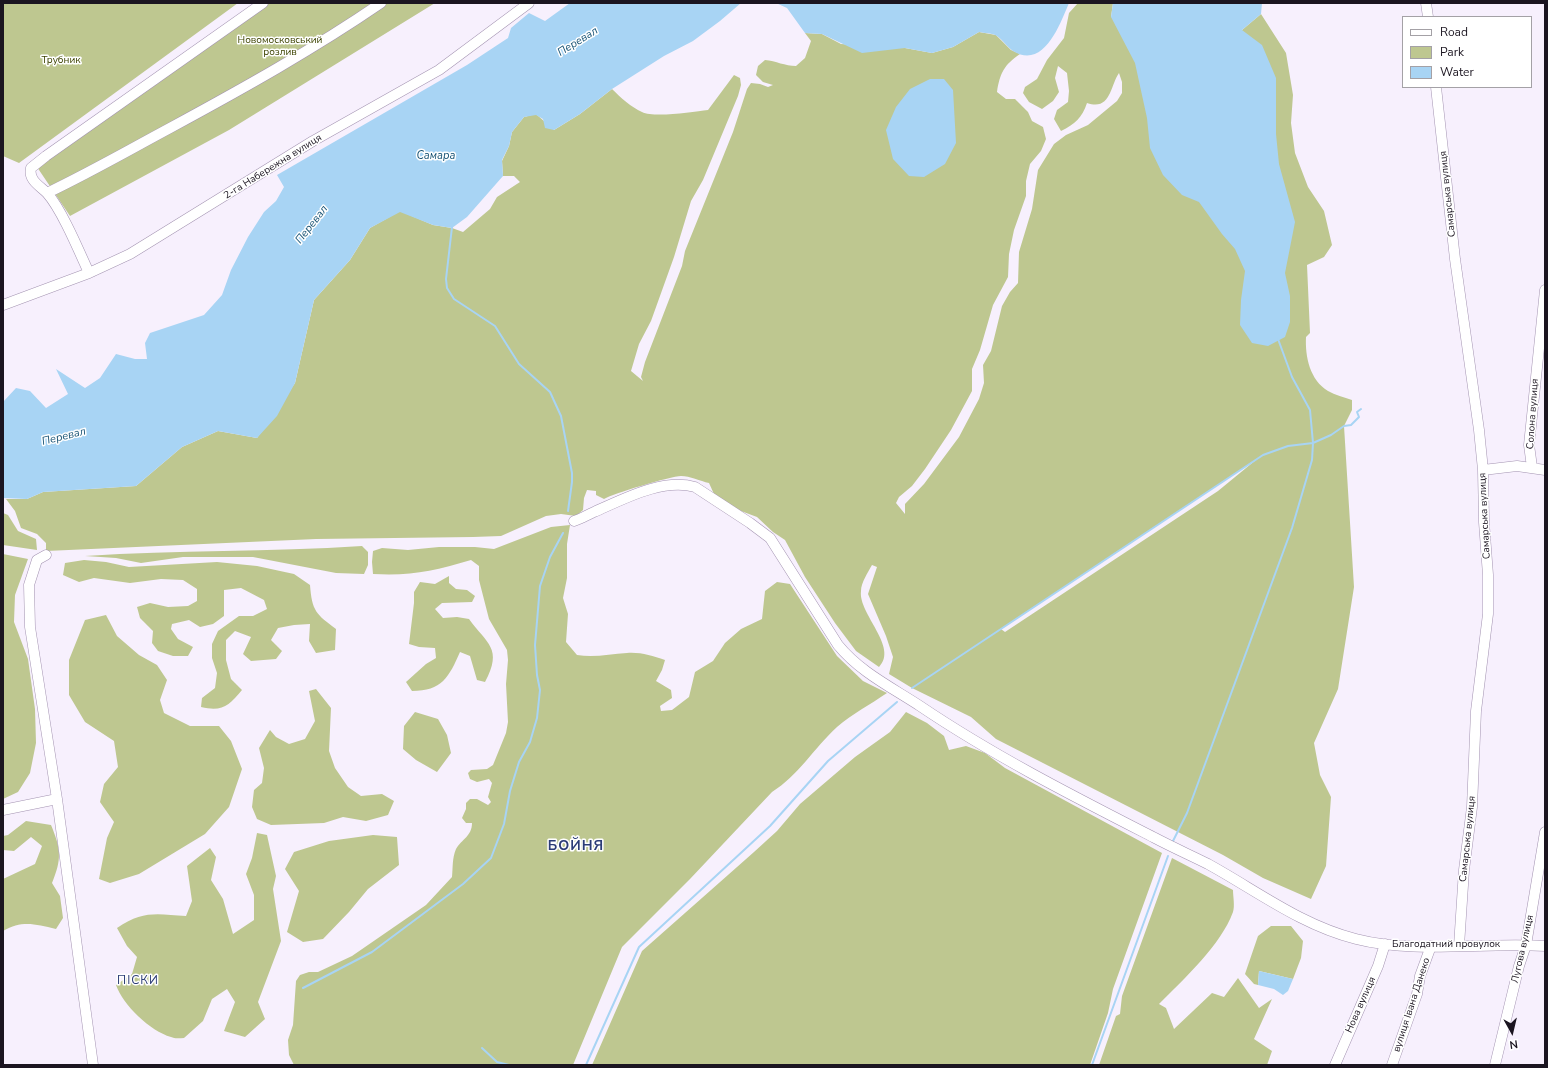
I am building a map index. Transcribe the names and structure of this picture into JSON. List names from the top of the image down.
{
  "streets": {
    "street": [
      "2-га Набережна вулиця",
      "Самарська вулиця",
      "Солона вулиця",
      "Благодатний провулок",
      "Лугова вулиця",
      "Нова вулиця",
      "вулиця Івана Данеко"
    ]
  },
  "crossings": [
    ["Самарська вулиця", "Благодатний провулок"],
    ["Благодатний провулок", "Лугова вулиця"],
    ["Благодатний провулок", "Нова вулиця"],
    ["Благодатний провулок", "вулиця Івана Данеко"]
  ],
  "districts": ["БОЙНЯ", "ПІСКИ"],
  "water": ["Перевал", "Самара"],
  "parks": ["Новомосковський розлив", "Трубник"],
  "legend": ["Road", "Park", "Water"],
  "north": "bottom"
}
